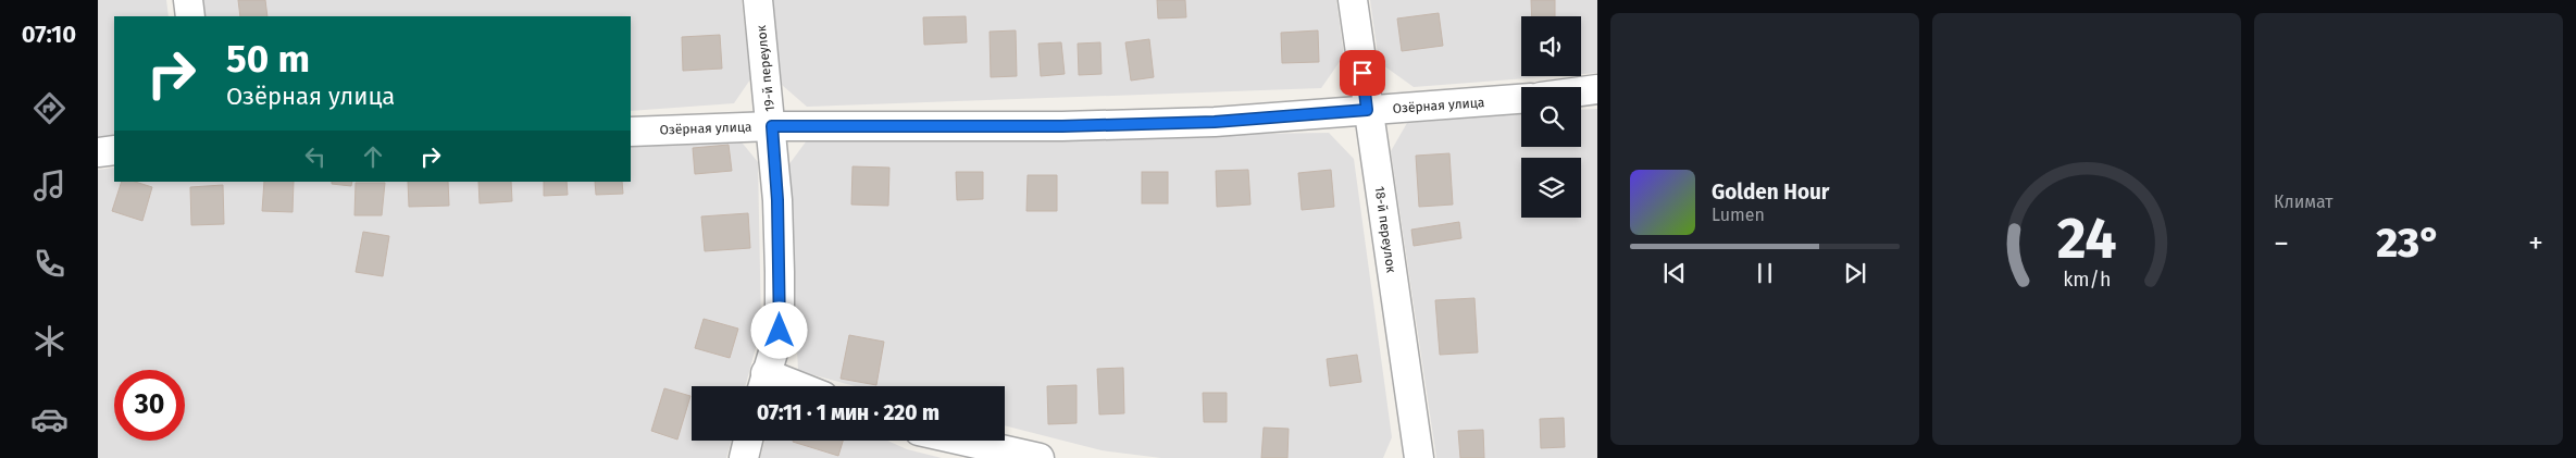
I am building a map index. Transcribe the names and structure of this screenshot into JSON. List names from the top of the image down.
{
  "streets": {
    "street": ["19-й переулок", "Озёрная улица", "18-й переулок"]
  },
  "crossings": [
    ["19-й переулок", "Озёрная улица"],
    ["Озёрная улица", "18-й переулок"]
  ],
  "page": {
    "tabs": "07:10",
    "tile": "Климат",
    "turn": ["50 m", "Озёрная улица"],
    "song": ["Golden Hour", "Lumen"],
    "heat": ["−", "23°", "+"],
    "limit": "30",
    "trip": "07:11 · 1 мин · 220 m",
    "gauge": ["24", "km/h"]
  }
}
